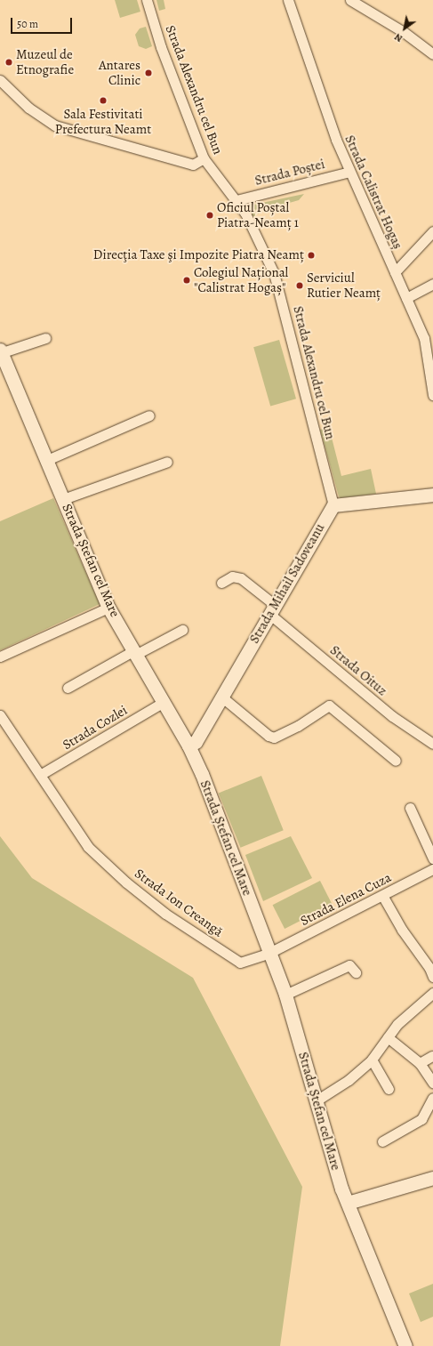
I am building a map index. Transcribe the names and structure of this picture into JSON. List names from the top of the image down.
{
  "streets": {
    "street": [
      "Strada Alexandru cel Bun",
      "Strada Poștei",
      "Strada Calistrat Hogaș",
      "Strada Ștefan cel Mare",
      "Strada Mihail Sadoveanu",
      "Strada Oituz",
      "Strada Cozlei",
      "Strada Elena Cuza",
      "Strada Ion Creangă"
    ]
  },
  "crossings": [
    ["Strada Alexandru cel Bun", "Strada Poștei"],
    ["Strada Alexandru cel Bun", "Strada Mihail Sadoveanu"],
    ["Strada Poștei", "Strada Calistrat Hogaș"],
    ["Strada Ștefan cel Mare", "Strada Mihail Sadoveanu"],
    ["Strada Ștefan cel Mare", "Strada Cozlei"],
    ["Strada Ștefan cel Mare", "Strada Elena Cuza"],
    ["Strada Ștefan cel Mare", "Strada Ion Creangă"],
    ["Strada Mihail Sadoveanu", "Strada Oituz"],
    ["Strada Cozlei", "Strada Ion Creangă"],
    ["Strada Elena Cuza", "Strada Ion Creangă"]
  ],
  "places": [
    "Muzeul de Etnografie",
    "Antares Clinic",
    "Sala Festivitati Prefectura Neamt",
    "Oficiul Poștal Piatra-Neamț 1",
    "Direcţia Taxe şi Impozite Piatra Neamț",
    "Colegiul Național \"Calistrat Hogaș\"",
    "Serviciul Rutier Neamț"
  ],
  "scale_bar": "50 m",
  "north": "bottom left"
}
